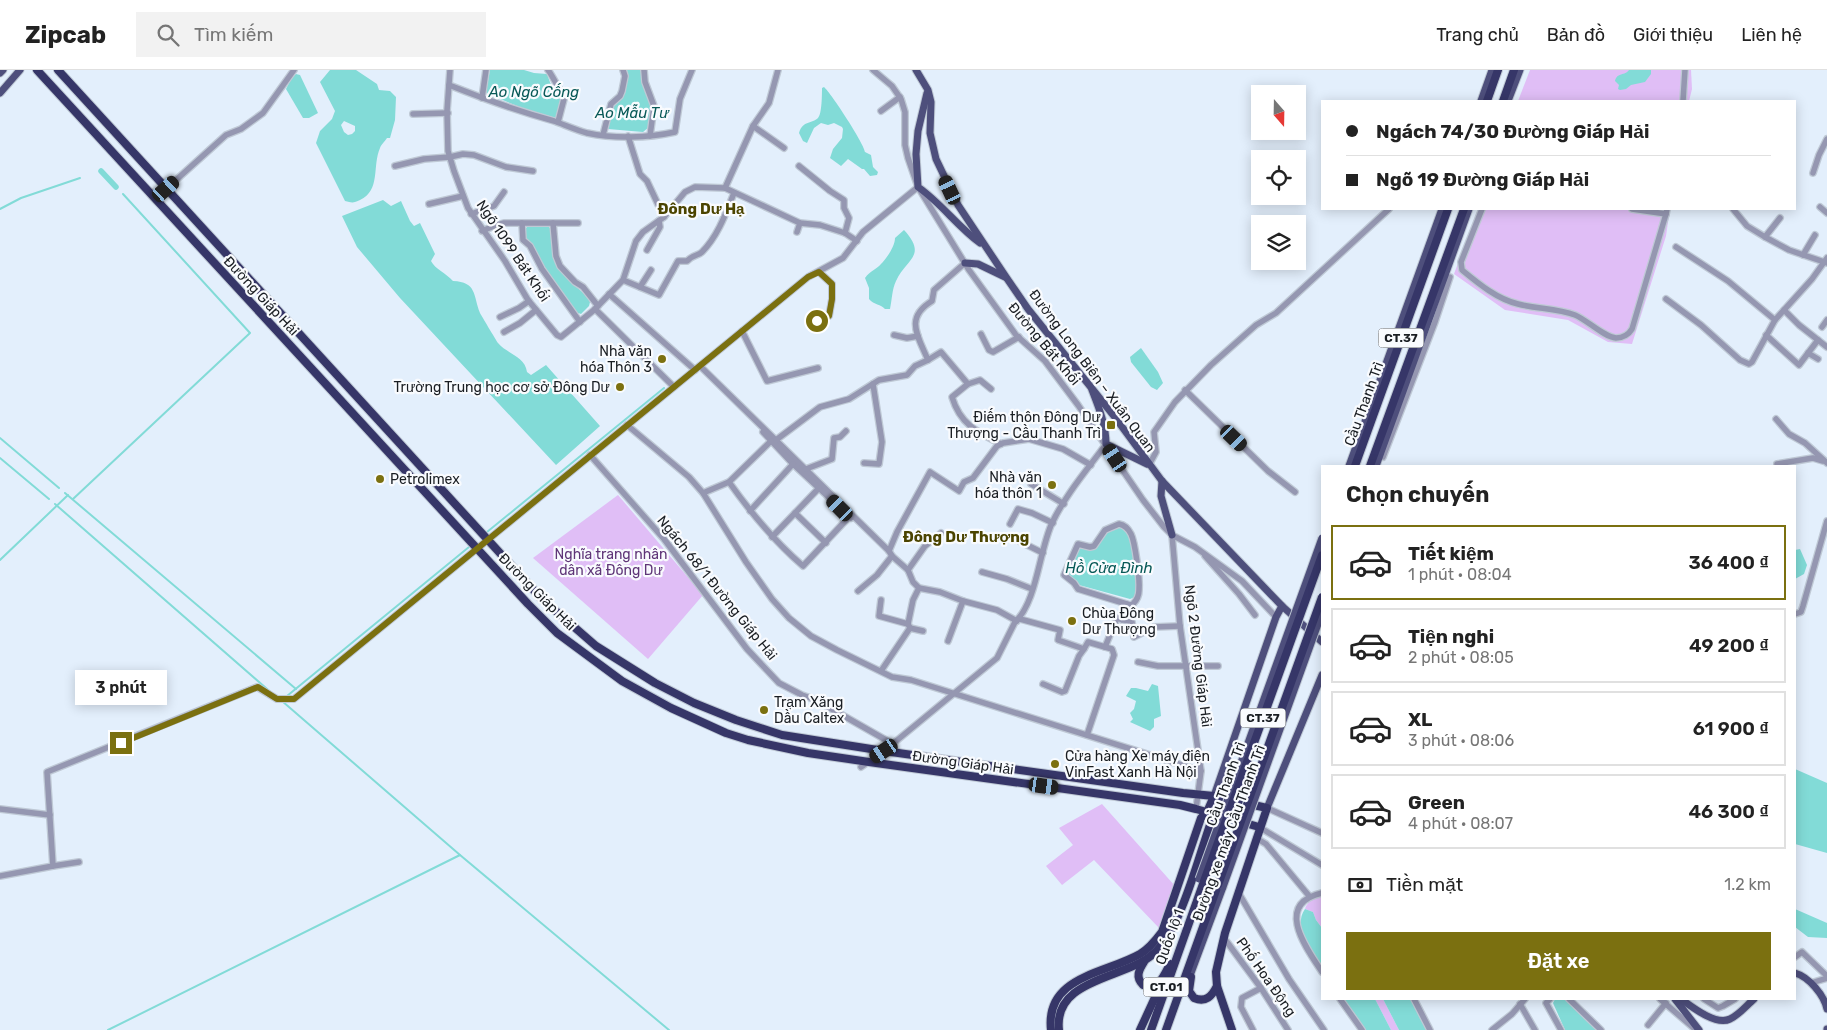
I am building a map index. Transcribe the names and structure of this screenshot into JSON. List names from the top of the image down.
{
  "streets": {
    "highway": [
      "Đường Giáp Hải",
      "CT.37",
      "Cầu Thanh Trì",
      "Quốc lộ 1",
      "CT.01"
    ],
    "main road": ["Đường Long Biên – Xuân Quan", "Đường xe máy Cầu Thanh Trì"],
    "street": [
      "Ngõ 1099 Bát Khối",
      "Đường Bát Khối",
      "Ngách 68/1 Đường Giáp Hải",
      "Ngõ 2 Đường Giáp Hải",
      "Phố Hoa Động"
    ]
  },
  "crossings": [
    ["Đường Giáp Hải", "Ngõ 2 Đường Giáp Hải"],
    ["Đường Bát Khối", "Ngõ 2 Đường Giáp Hải"],
    ["Cầu Thanh Trì", "Đường xe máy Cầu Thanh Trì"],
    ["Cầu Thanh Trì", "Quốc lộ 1"],
    ["Đường xe máy Cầu Thanh Trì", "Quốc lộ 1"]
  ],
  "districts": ["Đông Dư Hạ", "Đông Dư Thượng"],
  "water": ["Ao Ngõ Cống", "Ao Mẫu Tư", "Hồ Cửa Đình"],
  "parks": ["Nghĩa trang nhân dân xã Đông Dư"],
  "places": {
    "other": [
      "Nhà văn hóa Thôn 3",
      "Trường Trung học cơ sở Đông Dư",
      "Petrolimex",
      "Nhà văn hóa thôn 1",
      "Chùa Đông Dư Thượng",
      "Trạm Xăng Dầu Caltex",
      "Cửa hàng Xe máy điện VinFast Xanh Hà Nội"
    ],
    "transit": ["Điếm thôn Đông Dư Thượng - Cầu Thanh Trì"]
  },
  "north": "bottom",
  "page": {
    "header": "Zipcab",
    "search": "Tìm kiếm",
    "nav": [
      "Trang chủ",
      "Bản đồ",
      "Giới thiệu",
      "Liên hệ"
    ],
    "banner": ["Ngách 74/30 Đường Giáp Hải", "Ngõ 19 Đường Giáp Hải"],
    "heading": "Chọn chuyến",
    "list": [
      {
        "name": "Tiết kiệm",
        "note": "1 phút · 08:04",
        "value": "36 400 ₫"
      },
      {
        "name": "Tiện nghi",
        "note": "2 phút · 08:05",
        "value": "49 200 ₫"
      },
      {
        "name": "XL",
        "note": "3 phút · 08:06",
        "value": "61 900 ₫"
      },
      {
        "name": "Green",
        "note": "4 phút · 08:07",
        "value": "46 300 ₫"
      }
    ],
    "bubble": "3 phút",
    "pay": ["Tiền mặt", "1.2 km"],
    "buttons": "Đặt xe"
  }
}
